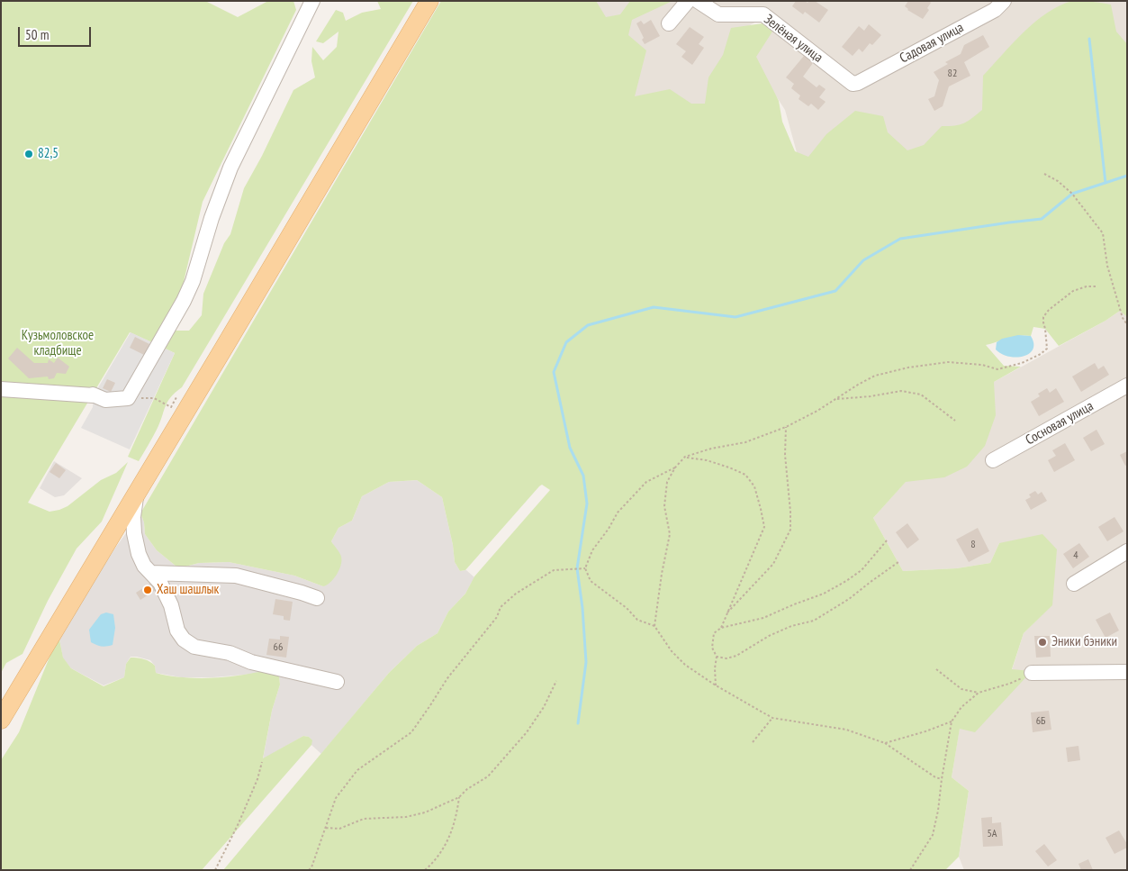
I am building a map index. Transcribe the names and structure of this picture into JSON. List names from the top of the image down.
{
  "streets": {
    "street": ["Зелёная улица", "Садовая улица", "Сосновая улица"]
  },
  "crossings": [
    ["Зелёная улица", "Садовая улица"]
  ],
  "parks": ["Кузьмоловское кладбище"],
  "places": ["82,5", "Хаш шашлык", "Эники бэники"],
  "house_numbers": [
    "82",
    "8",
    "4",
    "66",
    "6Б",
    "5А"
  ],
  "scale_bar": "50 m"
}
